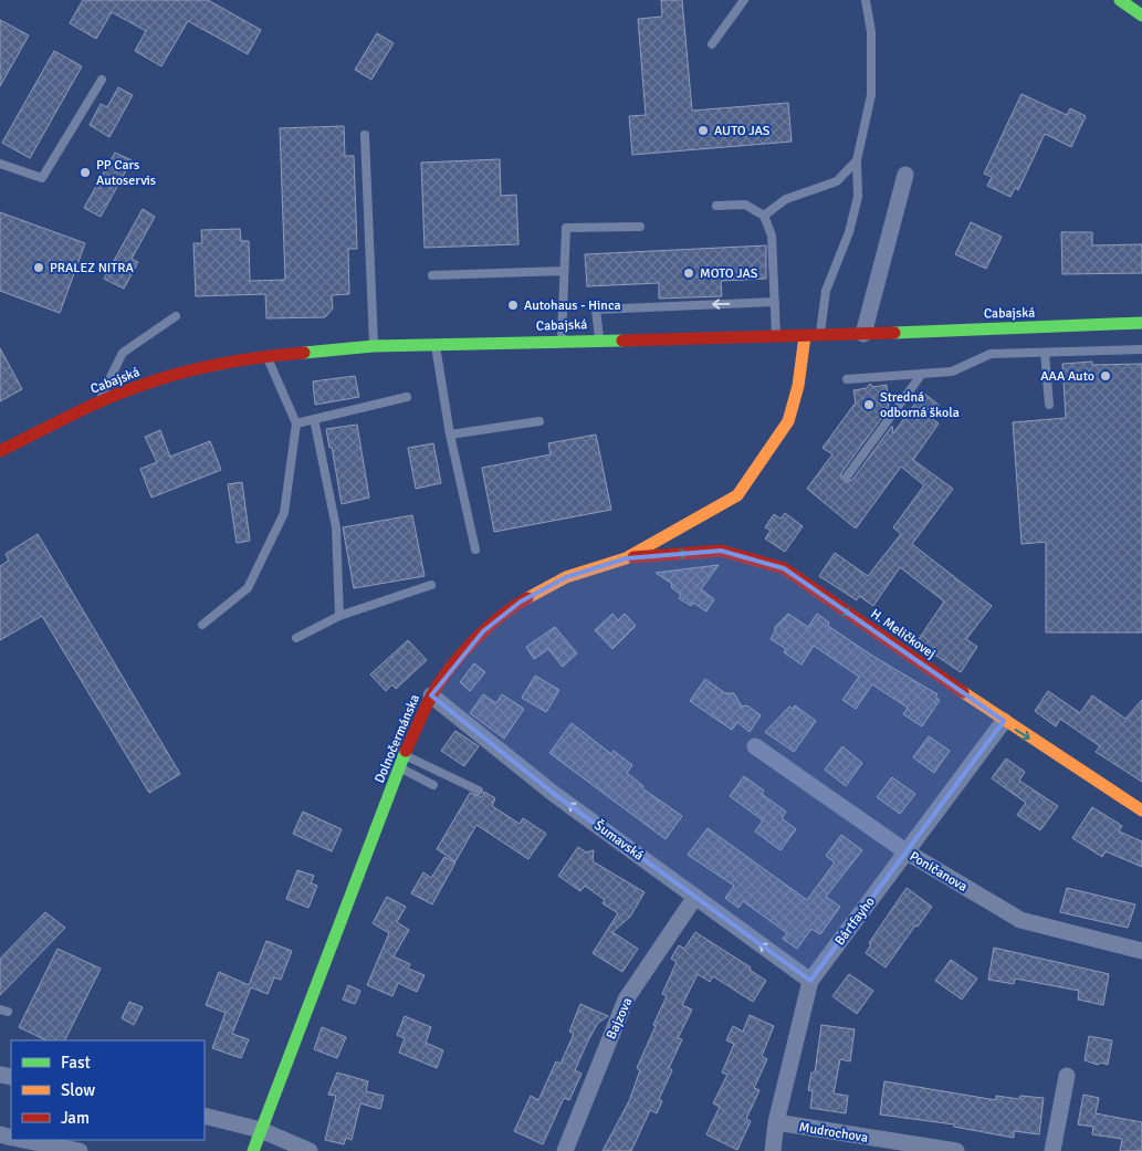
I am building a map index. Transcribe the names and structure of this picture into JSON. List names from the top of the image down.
{
  "streets": {
    "main road": ["Cabajská", "H. Meličkovej", "Dolnočermánska"],
    "street": [
      "Šumavská",
      "Poničanova",
      "Bártfayho",
      "Bajzova",
      "Mudrochova"
    ]
  },
  "crossings": [
    ["Cabajská", "Dolnočermánska"],
    ["H. Meličkovej", "Dolnočermánska"],
    ["H. Meličkovej", "Bártfayho"],
    ["Dolnočermánska", "Šumavská"],
    ["Šumavská", "Bártfayho"],
    ["Šumavská", "Bajzova"],
    ["Poničanova", "Bártfayho"],
    ["Bártfayho", "Mudrochova"]
  ],
  "one_way": ["H. Meličkovej", "Šumavská"],
  "places": [
    "AUTO JAS",
    "PP Cars Autoservis",
    "PRALEZ NITRA",
    "MOTO JAS",
    "Autohaus - Hinca",
    "AAA Auto",
    "Stredná odborná škola"
  ],
  "legend": ["Fast", "Slow", "Jam"]
}
